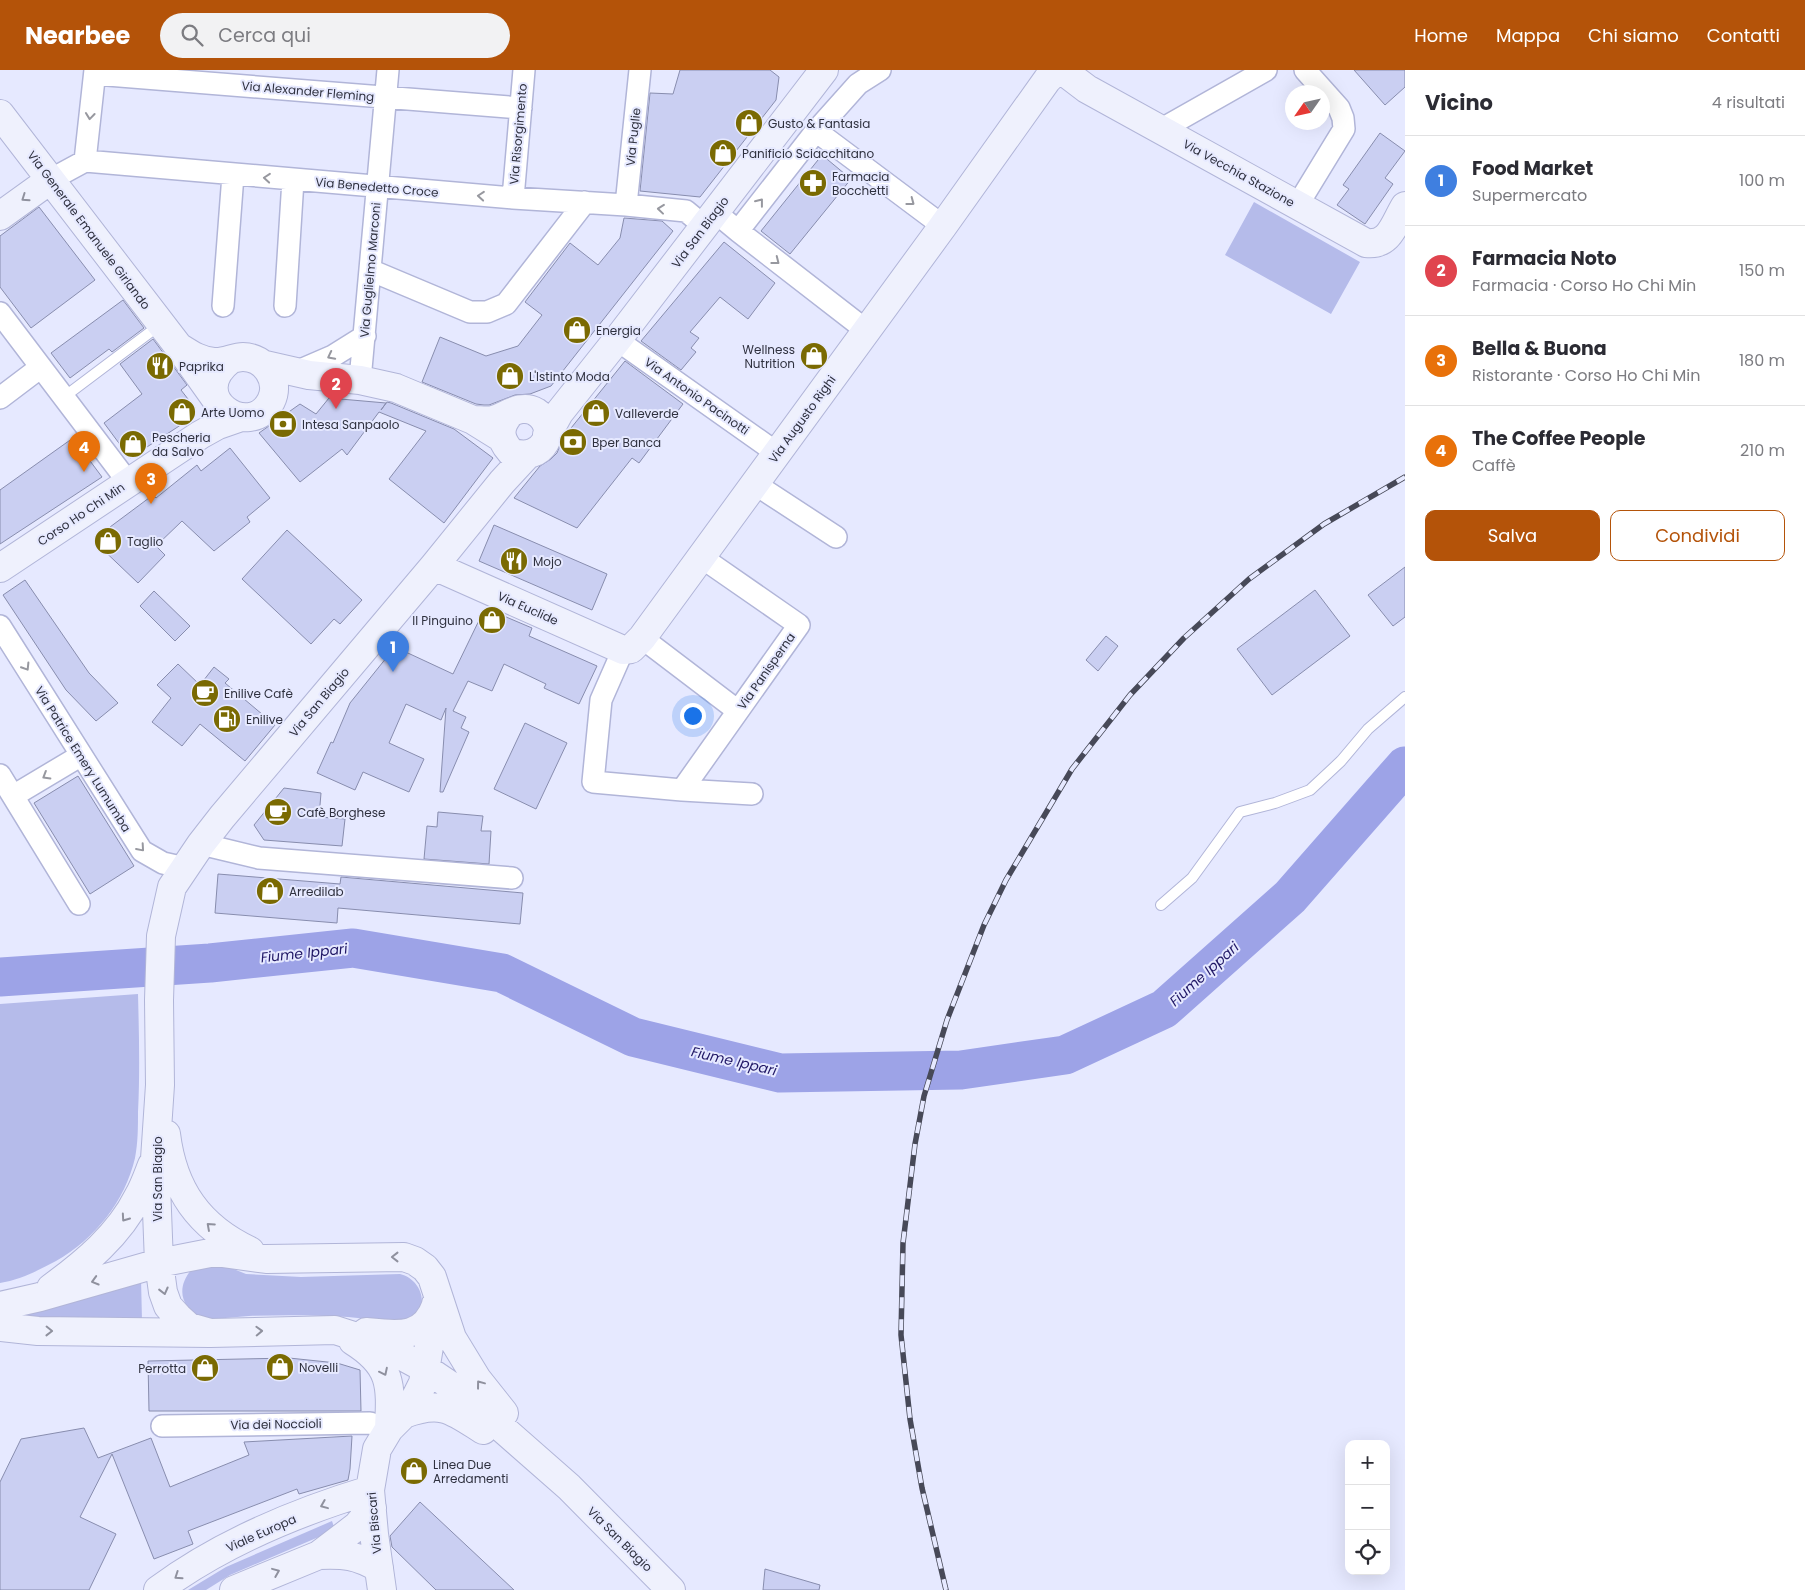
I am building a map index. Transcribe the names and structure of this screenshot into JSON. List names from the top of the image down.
{
  "streets": {
    "main road": [
      "Via Vecchia Stazione",
      "Via Generale Emanuele Girlando",
      "Via San Biagio",
      "Via Augusto Righi",
      "Corso Ho Chi Min",
      "Via Euclide",
      "Via Biscari",
      "Viale Europa"
    ],
    "street": [
      "Via Alexander Fleming",
      "Via Risorgimento",
      "Via Puglie",
      "Via Benedetto Croce",
      "Via Guglielmo Marconi",
      "Via Antonio Pacinotti",
      "Via Panisperna",
      "Via Patrice Emery Lumumba",
      "Via dei Noccioli"
    ]
  },
  "crossings": [
    ["Via Alexander Fleming", "Via Risorgimento"],
    ["Via Alexander Fleming", "Via Guglielmo Marconi"],
    ["Via Risorgimento", "Via Benedetto Croce"],
    ["Via Puglie", "Via Benedetto Croce"],
    ["Via Benedetto Croce", "Via San Biagio"],
    ["Via Benedetto Croce", "Via Guglielmo Marconi"],
    ["Via Benedetto Croce", "Via Augusto Righi"],
    ["Via Generale Emanuele Girlando", "Corso Ho Chi Min"],
    ["Via San Biagio", "Via Antonio Pacinotti"],
    ["Via San Biagio", "Via Euclide"],
    ["Via San Biagio", "Via Patrice Emery Lumumba"],
    ["Via Antonio Pacinotti", "Via Augusto Righi"],
    ["Via Augusto Righi", "Via Euclide"],
    ["Via Augusto Righi", "Via Panisperna"],
    ["Via Euclide", "Via Panisperna"],
    ["Via dei Noccioli", "Via Biscari"],
    ["Via Biscari", "Viale Europa"]
  ],
  "water": ["Fiume Ippari"],
  "places": {
    "shop": [
      "Gusto & Fantasia",
      "Panificio Sciacchitano",
      "Energia",
      "Wellness Nutrition",
      "L'Istinto Moda",
      "Arte Uomo",
      "Valleverde",
      "Pescheria da Salvo",
      "Taglio",
      "Il Pinguino",
      "Arredilab",
      "Novelli",
      "Perrotta",
      "Linea Due Arredamenti"
    ],
    "pharmacy": ["Farmacia Bocchetti"],
    "restaurant": ["Paprika", "Mojo"],
    "bank": ["Intesa Sanpaolo", "Bper Banca"],
    "cafe": ["Enilive Cafè", "Cafè Borghese"],
    "fuel station": ["Enilive"]
  },
  "north": "bottom left",
  "page": {
    "header": "Nearbee",
    "search": "Cerca qui",
    "nav": [
      "Home",
      "Mappa",
      "Chi siamo",
      "Contatti"
    ],
    "heading": ["Vicino", "4 risultati"],
    "list": [
      {
        "mark": "1",
        "name": "Food Market",
        "note": "Supermercato",
        "value": "100 m"
      },
      {
        "mark": "2",
        "name": "Farmacia Noto",
        "note": "Farmacia · Corso Ho Chi Min",
        "value": "150 m"
      },
      {
        "mark": "3",
        "name": "Bella & Buona",
        "note": "Ristorante · Corso Ho Chi Min",
        "value": "180 m"
      },
      {
        "mark": "4",
        "name": "The Coffee People",
        "note": "Caffè",
        "value": "210 m"
      }
    ],
    "pins": [
      "2",
      "4",
      "3",
      "1"
    ],
    "buttons": ["Salva", "Condividi"],
    "map_buttons": ["+", "−"]
  }
}
